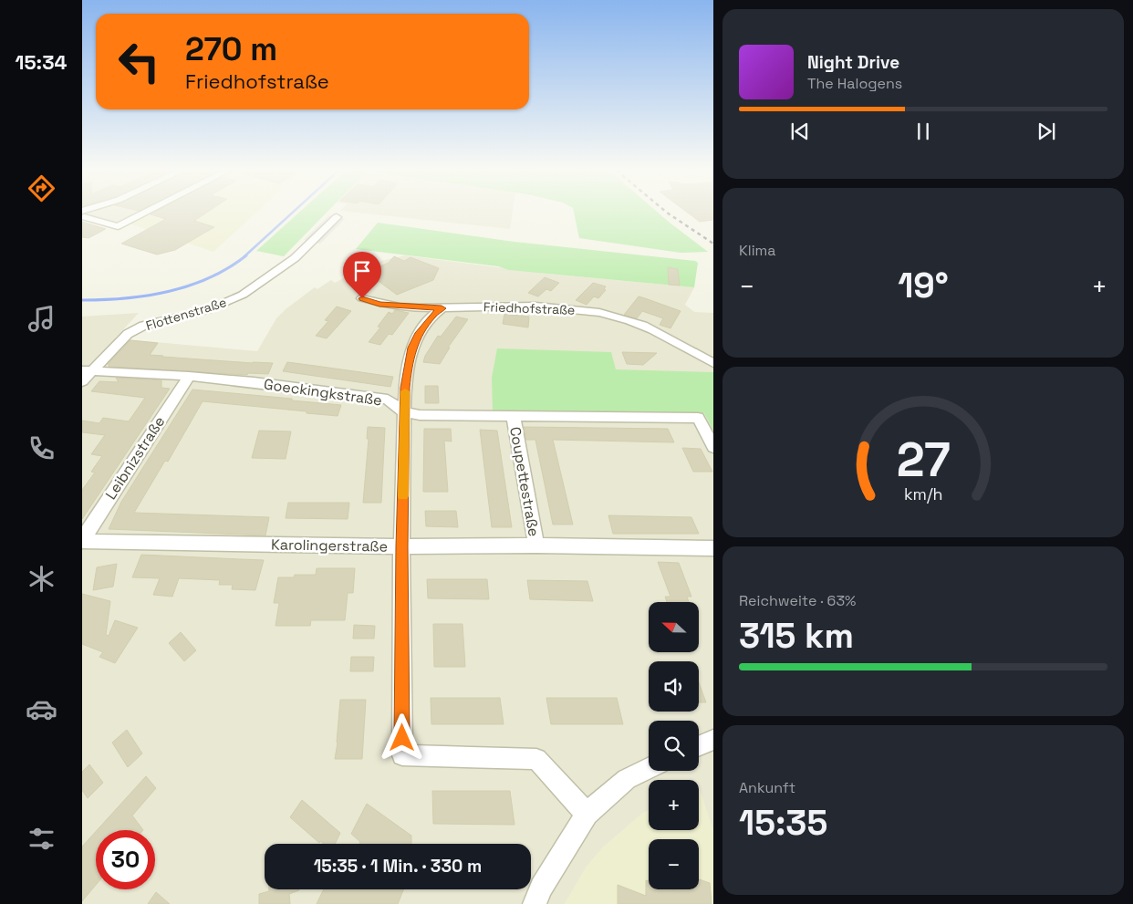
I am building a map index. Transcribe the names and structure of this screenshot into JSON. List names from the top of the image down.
{
  "streets": {
    "street": [
      "Friedhofstraße",
      "Flottenstraße",
      "Goeckingkstraße",
      "Leibnizstraße",
      "Coupettestraße",
      "Karolingerstraße"
    ]
  },
  "crossings": [
    ["Flottenstraße", "Goeckingkstraße"],
    ["Goeckingkstraße", "Leibnizstraße"],
    ["Goeckingkstraße", "Coupettestraße"],
    ["Leibnizstraße", "Karolingerstraße"],
    ["Coupettestraße", "Karolingerstraße"]
  ],
  "north": "left",
  "page": {
    "tabs": "15:34",
    "turn": ["270 m", "Friedhofstraße"],
    "song": ["Night Drive", "The Halogens"],
    "tile": [
      "Klima",
      ["Reichweite · 63%", "315 km"],
      ["Ankunft", "15:35"]
    ],
    "heat": ["−", "19°", "+"],
    "map_buttons": ["+", "−"],
    "limit": "30",
    "trip": "15:35 · 1 Min. · 330 m",
    "gauge": ["27", "km/h"]
  }
}
